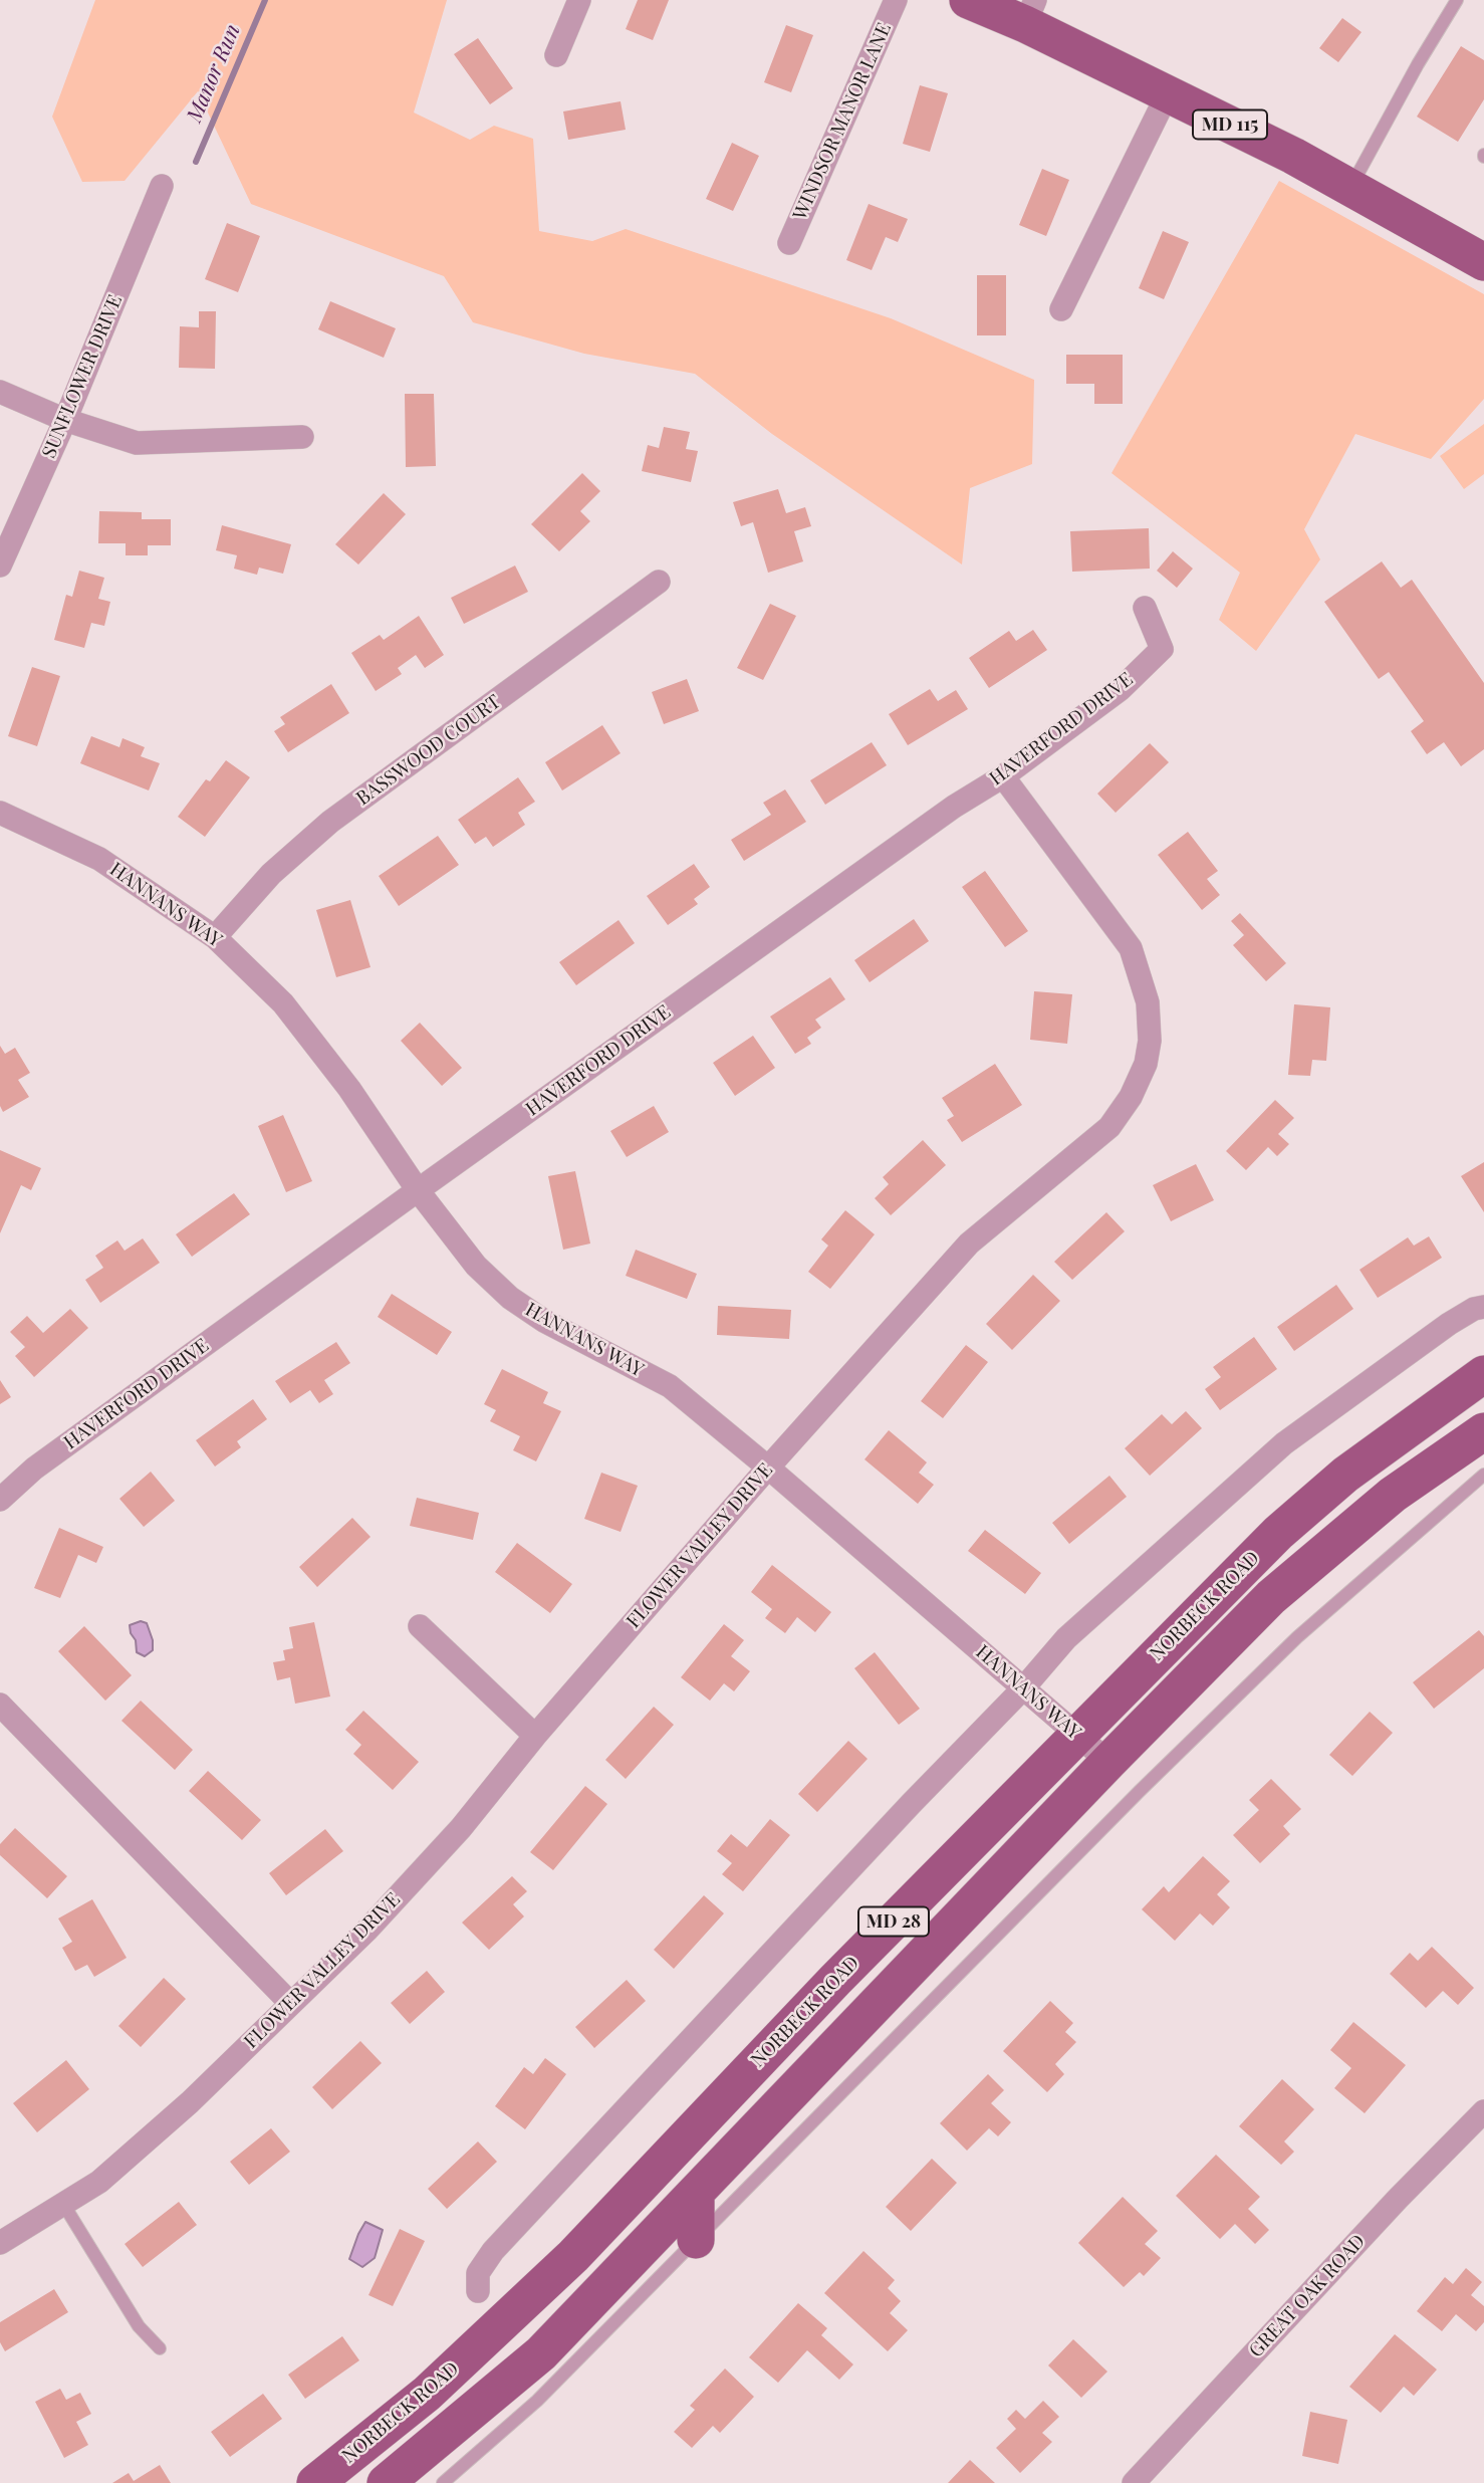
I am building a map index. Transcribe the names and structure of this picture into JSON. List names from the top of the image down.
{
  "streets": {
    "main road": ["MD 115", "NORBECK ROAD", "MD 28"],
    "street": [
      "WINDSOR MANOR LANE",
      "SUNFLOWER DRIVE",
      "HAVERFORD DRIVE",
      "BASSWOOD COURT",
      "HANNANS WAY",
      "FLOWER VALLEY DRIVE",
      "GREAT OAK ROAD"
    ]
  },
  "crossings": [
    ["HAVERFORD DRIVE", "HANNANS WAY"],
    ["HAVERFORD DRIVE", "FLOWER VALLEY DRIVE"],
    ["BASSWOOD COURT", "HANNANS WAY"],
    ["HANNANS WAY", "FLOWER VALLEY DRIVE"],
    ["HANNANS WAY", "NORBECK ROAD"]
  ],
  "water": ["Manor Run"]
}
